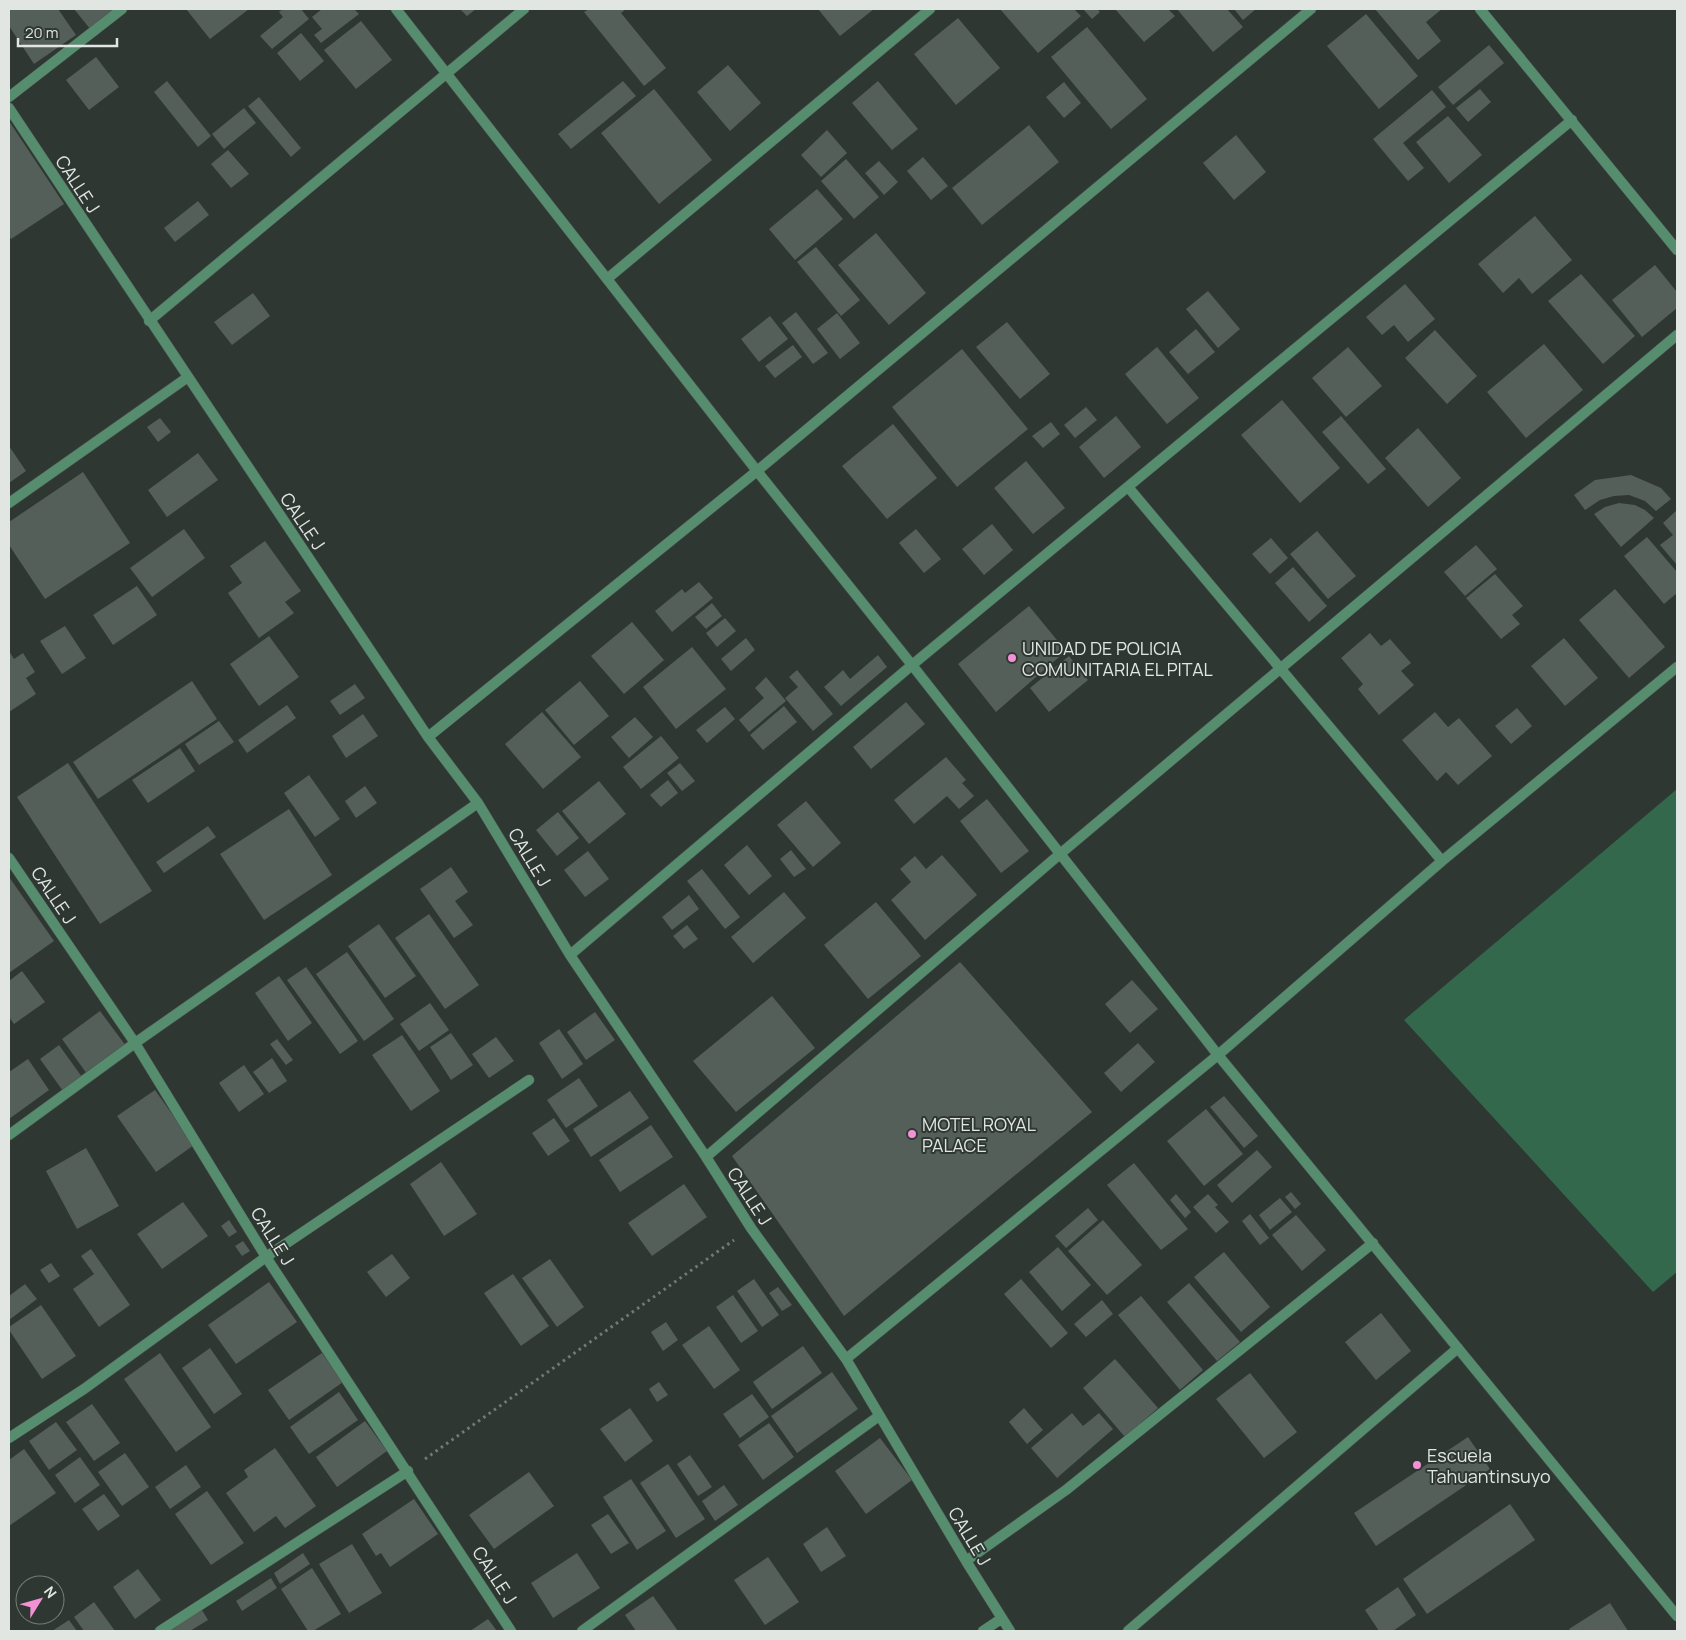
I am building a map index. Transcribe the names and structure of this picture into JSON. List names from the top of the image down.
{
  "streets": {
    "street": ["CALLE J"]
  },
  "places": ["UNIDAD DE POLICIA COMUNITARIA EL PITAL", "MOTEL ROYAL PALACE", "Escuela Tahuantinsuyo"],
  "scale_bar": "20 m",
  "north": "top right"
}
